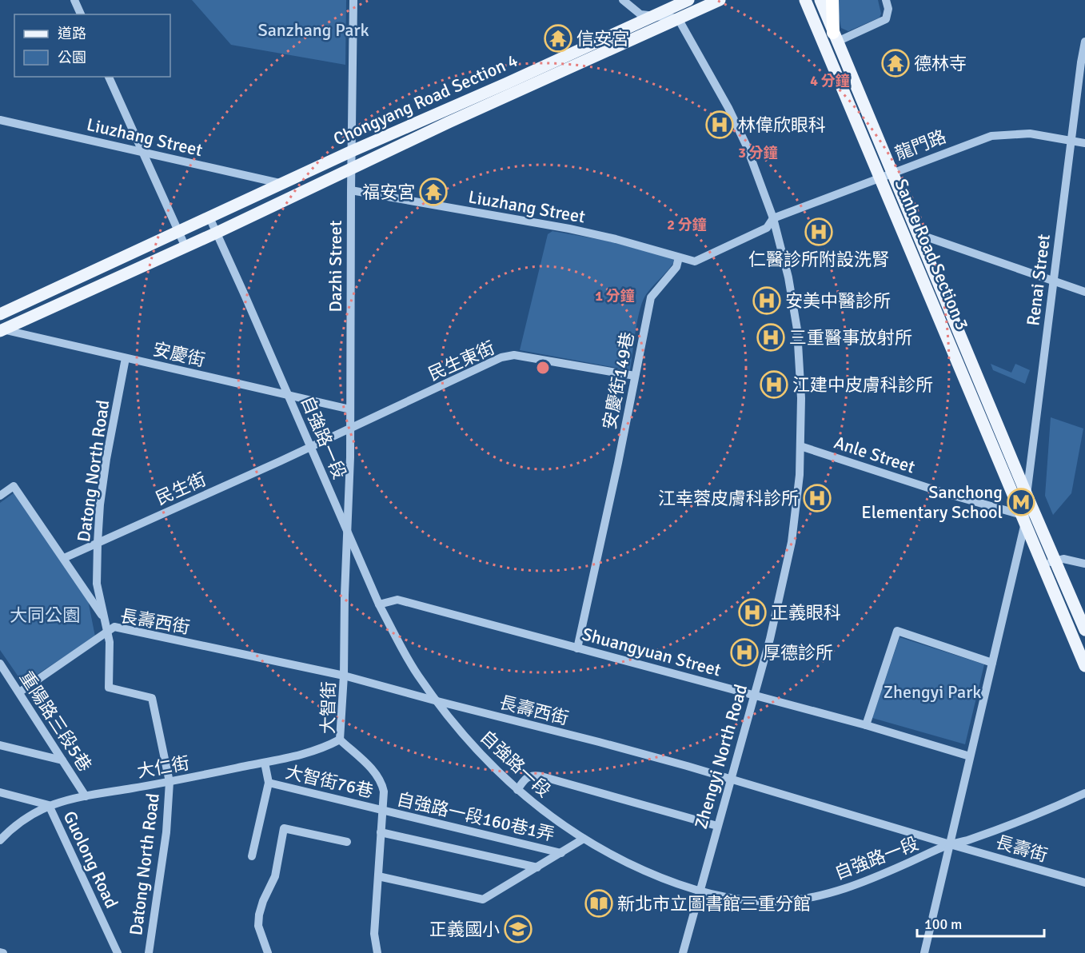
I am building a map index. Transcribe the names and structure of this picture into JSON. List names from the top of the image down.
{
  "streets": {
    "main road": ["Chongyang Road Section 4", "Sanhe Road Section 3"],
    "street": [
      "Liuzhang Street",
      "龍門路",
      "Dazhi Street",
      "Renai Street",
      "安慶街",
      "民生東街",
      "安慶街149巷",
      "自強路一段",
      "Anle Street",
      "Datong North Road",
      "民生街",
      "長壽西街",
      "Shuangyuan Street",
      "大智街",
      "重陽路三段5巷",
      "Zhengyi North Road",
      "大仁街",
      "大智街76巷",
      "自強路一段160巷1弄",
      "長壽街",
      "Guolong Road"
    ]
  },
  "crossings": [
    ["Chongyang Road Section 4", "Liuzhang Street"],
    ["Chongyang Road Section 4", "Dazhi Street"],
    ["Chongyang Road Section 4", "安慶街"],
    ["Chongyang Road Section 4", "自強路一段"],
    ["Chongyang Road Section 4", "Zhengyi North Road"],
    ["Liuzhang Street", "龍門路"],
    ["Liuzhang Street", "Dazhi Street"],
    ["Liuzhang Street", "安慶街149巷"],
    ["龍門路", "Sanhe Road Section 3"],
    ["龍門路", "Renai Street"],
    ["龍門路", "Zhengyi North Road"],
    ["Sanhe Road Section 3", "Renai Street"],
    ["Sanhe Road Section 3", "Anle Street"],
    ["Dazhi Street", "安慶街"],
    ["Dazhi Street", "民生東街"],
    ["Dazhi Street", "自強路一段"],
    ["Dazhi Street", "大智街"],
    ["Renai Street", "自強路一段"],
    ["Renai Street", "Anle Street"],
    ["Renai Street", "長壽西街"],
    ["Renai Street", "Shuangyuan Street"],
    ["Renai Street", "長壽街"],
    ["安慶街", "自強路一段"],
    ["安慶街", "Datong North Road"],
    ["民生東街", "安慶街149巷"],
    ["民生東街", "自強路一段"],
    ["民生東街", "民生街"],
    ["安慶街149巷", "Shuangyuan Street"],
    ["自強路一段", "民生街"],
    ["自強路一段", "長壽西街"],
    ["自強路一段", "Shuangyuan Street"],
    ["自強路一段", "大智街"],
    ["自強路一段", "Zhengyi North Road"],
    ["自強路一段", "長壽街"],
    ["Anle Street", "Zhengyi North Road"],
    ["Datong North Road", "民生街"],
    ["Datong North Road", "長壽西街"],
    ["Datong North Road", "大仁街"],
    ["長壽西街", "大智街"],
    ["長壽西街", "Zhengyi North Road"],
    ["長壽西街", "長壽街"],
    ["Shuangyuan Street", "Zhengyi North Road"],
    ["大智街", "大仁街"],
    ["大智街", "大智街76巷"],
    ["大智街", "自強路一段160巷1弄"],
    ["重陽路三段5巷", "大仁街"],
    ["大仁街", "Guolong Road"],
    ["大智街76巷", "自強路一段160巷1弄"]
  ],
  "parks": ["Sanzhang Park", "大同公園", "Zhengyi Park"],
  "places": {
    "temple": ["信安宮", "德林寺", "福安宮"],
    "hospital": [
      "林偉欣眼科",
      "仁醫診所附設洗腎",
      "安美中醫診所",
      "三重醫事放射所",
      "江建中皮膚科診所",
      "江幸蓉皮膚科診所",
      "正義眼科",
      "厚德診所"
    ],
    "metro station": ["Sanchong Elementary School"],
    "library": ["新北市立圖書館三重分館"],
    "school or university": ["正義國小"]
  },
  "legend": ["道路", "公園"],
  "scale_bar": "100 m",
  "rings": [
    "4 分鐘",
    "3 分鐘",
    "2 分鐘",
    "1 分鐘"
  ]
}
